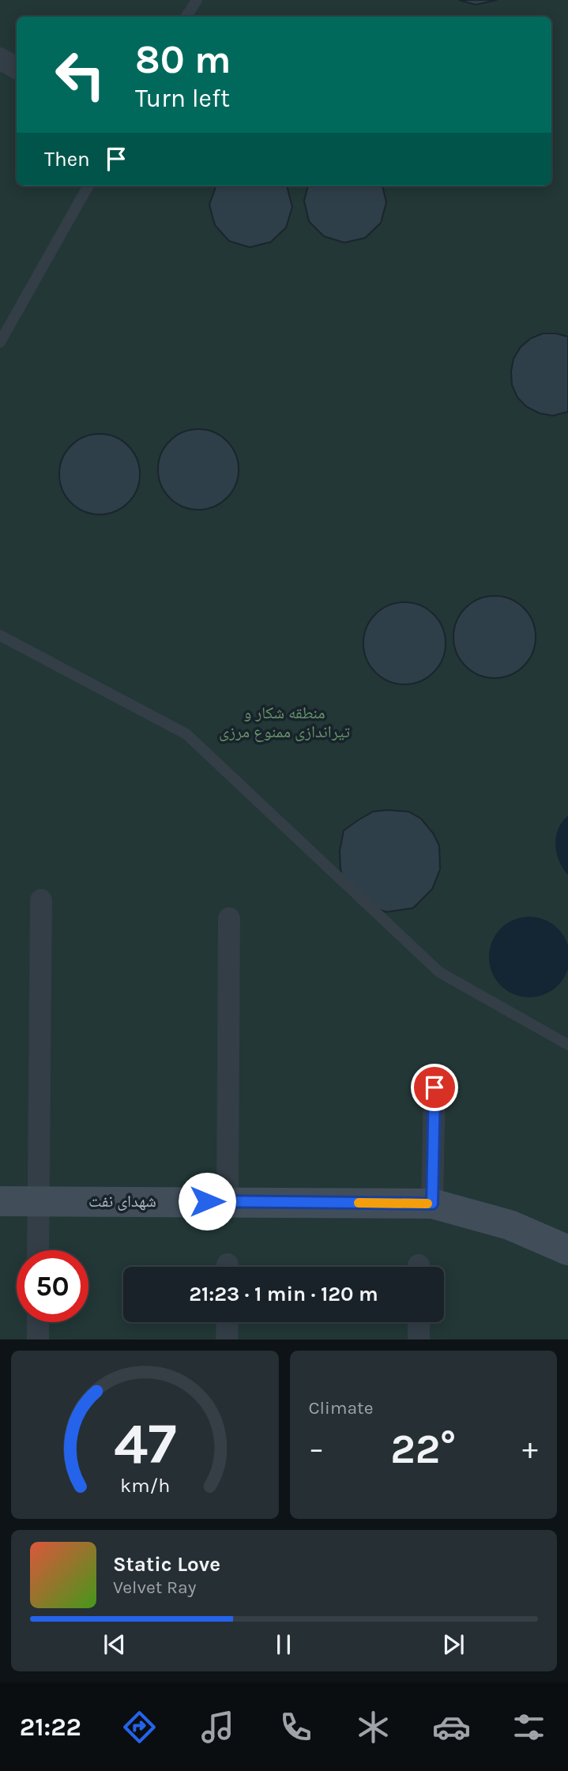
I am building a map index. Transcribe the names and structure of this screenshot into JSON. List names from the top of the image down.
{
  "streets": {
    "main road": ["شهدای نفت"]
  },
  "parks": ["منطقه شکار و تیراندازی ممنوع مرزی"],
  "page": {
    "turn": ["80 m", "Turn left"],
    "then": "Then",
    "limit": "50",
    "trip": "21:23 · 1 min · 120 m",
    "tile": "Climate",
    "heat": ["−", "22°", "+"],
    "song": ["Static Love", "Velvet Ray"],
    "tabs": "21:22",
    "gauge": ["47", "km/h"]
  }
}
